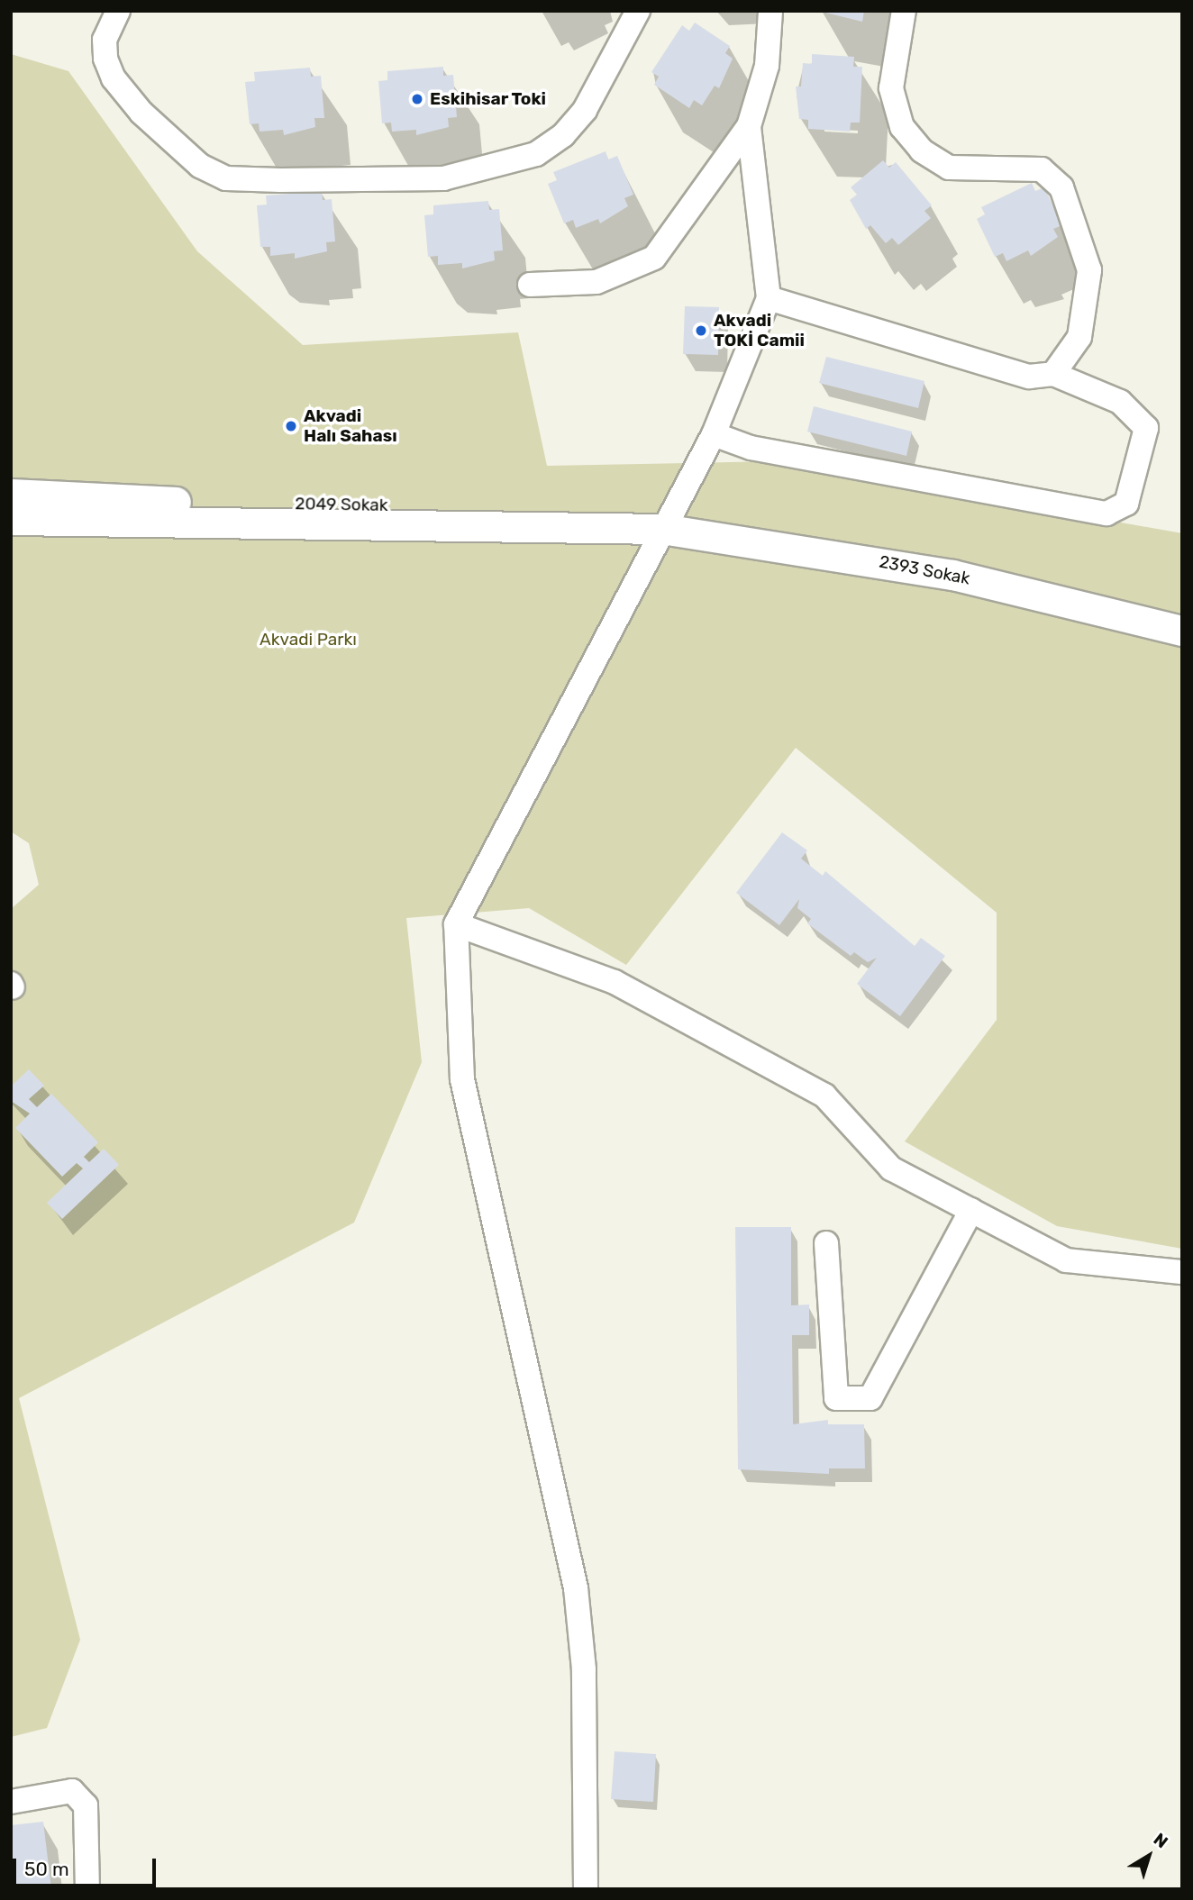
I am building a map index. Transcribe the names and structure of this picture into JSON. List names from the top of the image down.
{
  "streets": {
    "main road": ["2049 Sokak", "2393 Sokak"]
  },
  "crossings": [
    ["2049 Sokak", "2393 Sokak"]
  ],
  "parks": ["Akvadi Parkı"],
  "places": ["Eskihisar Toki", "Akvadi TOKİ Camii", "Akvadi Halı Sahası"],
  "scale_bar": "50 m",
  "north": "top right"
}
